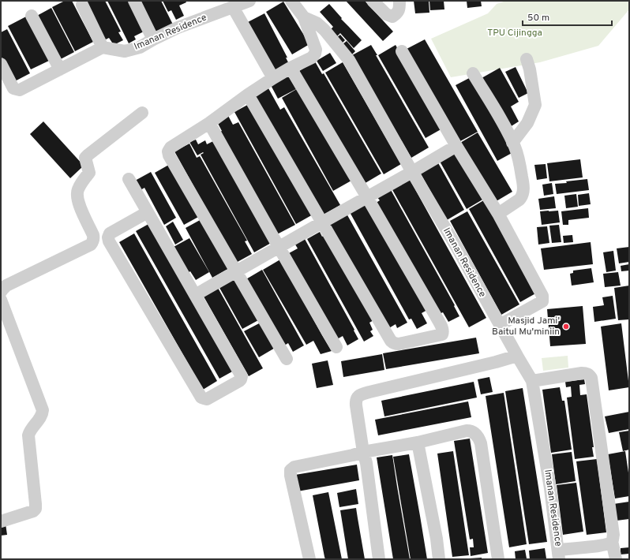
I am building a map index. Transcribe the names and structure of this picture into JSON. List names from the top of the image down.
{
  "streets": {
    "street": ["Imanan Residence"]
  },
  "parks": ["TPU Cijingga"],
  "places": ["Masjid Jami' Baitul Mu'miniin"],
  "scale_bar": "50 m"
}
